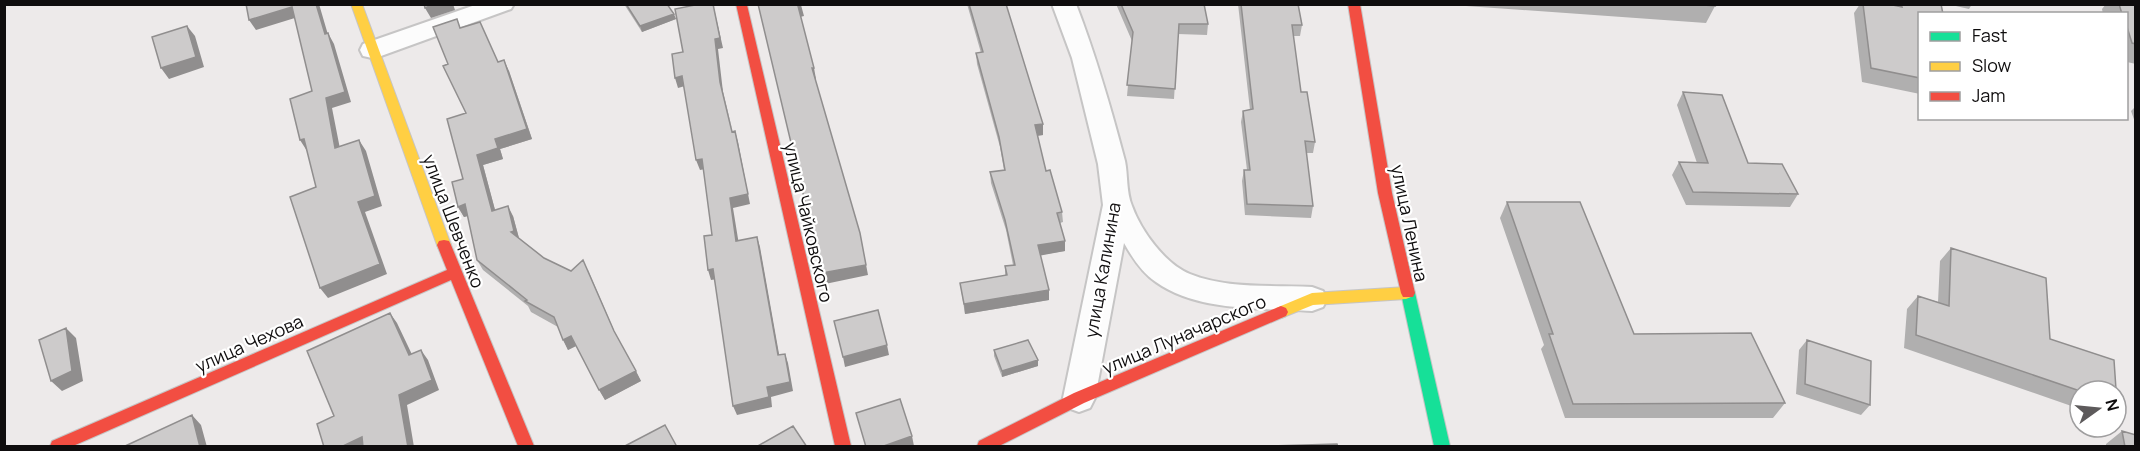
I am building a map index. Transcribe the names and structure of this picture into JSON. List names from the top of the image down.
{
  "streets": {
    "street": [
      "улица Шевченко",
      "улица Чайковского",
      "улица Ленина",
      "улица Калинина",
      "улица Луначарского",
      "улица Чехова"
    ]
  },
  "crossings": [
    ["улица Шевченко", "улица Чехова"],
    ["улица Ленина", "улица Луначарского"],
    ["улица Калинина", "улица Луначарского"]
  ],
  "legend": ["Fast", "Slow", "Jam"],
  "north": "right"
}
